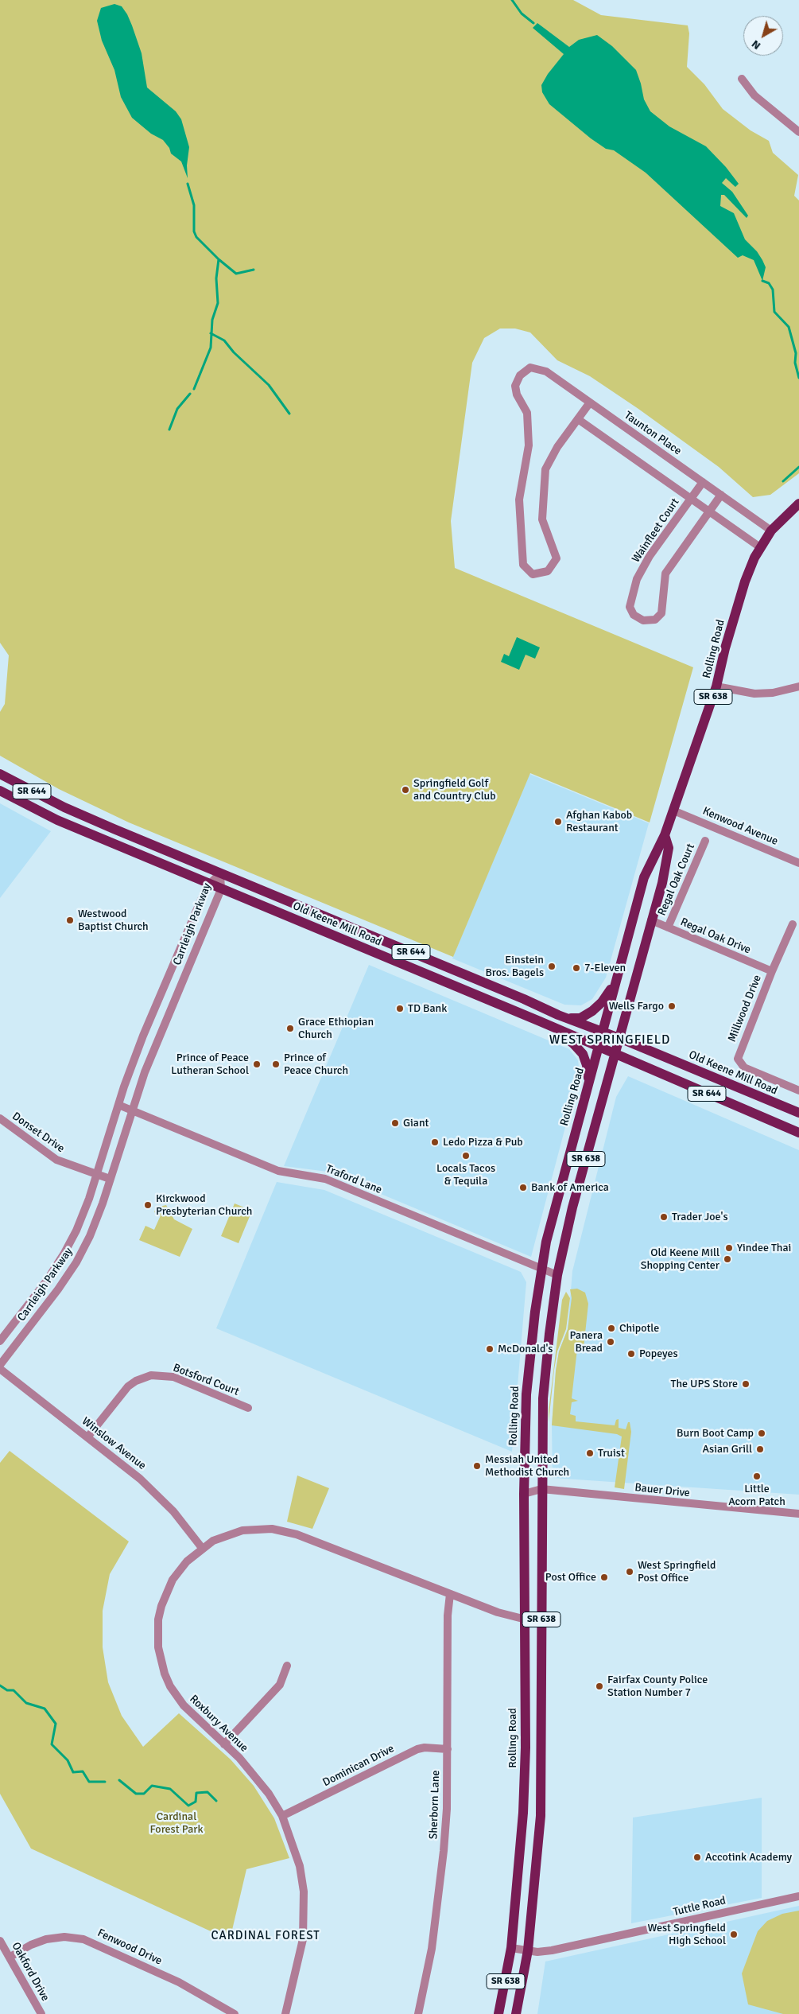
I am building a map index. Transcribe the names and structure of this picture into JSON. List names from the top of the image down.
{
  "streets": {
    "main road": [
      "Rolling Road",
      "SR 638",
      "SR 644",
      "Old Keene Mill Road"
    ],
    "street": [
      "Taunton Place",
      "Wainfleet Court",
      "Kenwood Avenue",
      "Regal Oak Court",
      "Carrleigh Parkway",
      "Regal Oak Drive",
      "Millwood Drive",
      "Donset Drive",
      "Traford Lane",
      "Botsford Court",
      "Winslow Avenue",
      "Bauer Drive",
      "Roxbury Avenue",
      "Dominican Drive",
      "Sherborn Lane",
      "Tuttle Road",
      "Fenwood Drive",
      "Oakford Drive"
    ]
  },
  "crossings": [
    ["Taunton Place", "Wainfleet Court"],
    ["Taunton Place", "Rolling Road"],
    ["Rolling Road", "Kenwood Avenue"],
    ["Rolling Road", "Old Keene Mill Road"],
    ["Rolling Road", "Regal Oak Drive"],
    ["Rolling Road", "Traford Lane"],
    ["Rolling Road", "Bauer Drive"],
    ["Rolling Road", "Roxbury Avenue"],
    ["Rolling Road", "Tuttle Road"],
    ["Regal Oak Court", "Regal Oak Drive"],
    ["Carrleigh Parkway", "Old Keene Mill Road"],
    ["Carrleigh Parkway", "Donset Drive"],
    ["Carrleigh Parkway", "Traford Lane"],
    ["Regal Oak Drive", "Millwood Drive"],
    ["Botsford Court", "Winslow Avenue"],
    ["Winslow Avenue", "Roxbury Avenue"],
    ["Roxbury Avenue", "Dominican Drive"],
    ["Roxbury Avenue", "Sherborn Lane"],
    ["Dominican Drive", "Sherborn Lane"],
    ["Fenwood Drive", "Oakford Drive"]
  ],
  "districts": ["WEST SPRINGFIELD", "CARDINAL FOREST"],
  "parks": ["Cardinal Forest Park"],
  "places": [
    "Springfield Golf and Country Club",
    "Afghan Kabob Restaurant",
    "Westwood Baptist Church",
    "Einstein Bros. Bagels",
    "7-Eleven",
    "Wells Fargo",
    "TD Bank",
    "Grace Ethiopian Church",
    "Prince of Peace Lutheran School",
    "Prince of Peace Church",
    "Giant",
    "Ledo Pizza & Pub",
    "Locals Tacos & Tequila",
    "Bank of America",
    "Kirckwood Presbyterian Church",
    "Trader Joe's",
    "Yindee Thai",
    "Old Keene Mill Shopping Center",
    "Chipotle",
    "Panera Bread",
    "McDonald's",
    "Popeyes",
    "The UPS Store",
    "Burn Boot Camp",
    "Asian Grill",
    "Truist",
    "Messiah United Methodist Church",
    "Little Acorn Patch",
    "West Springfield Post Office",
    "Post Office",
    "Fairfax County Police Station Number 7",
    "Accotink Academy",
    "West Springfield High School"
  ],
  "north": "bottom left"
}
